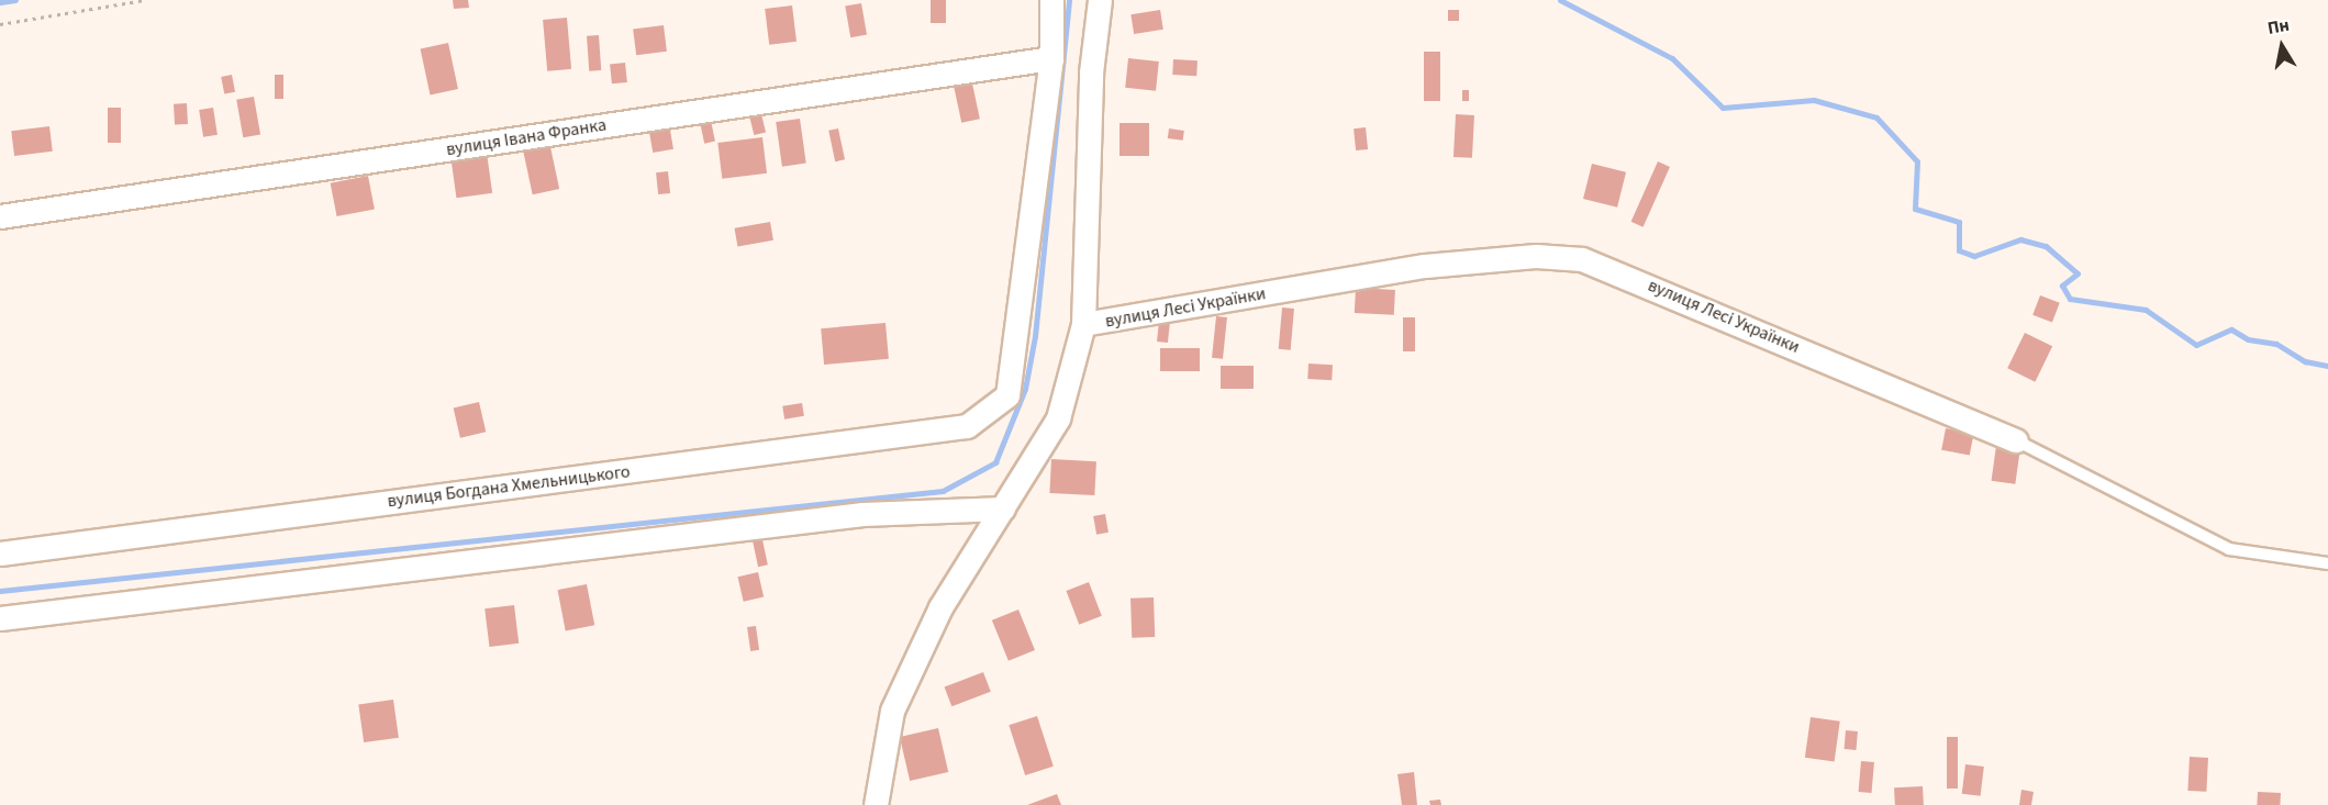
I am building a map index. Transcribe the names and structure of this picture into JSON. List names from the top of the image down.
{
  "streets": {
    "street": ["вулиця Івана Франка", "вулиця Лесі Українки", "вулиця Богдана Хмельницького"]
  },
  "crossings": [
    ["вулиця Івана Франка", "вулиця Богдана Хмельницького"]
  ],
  "north": "top"
}
